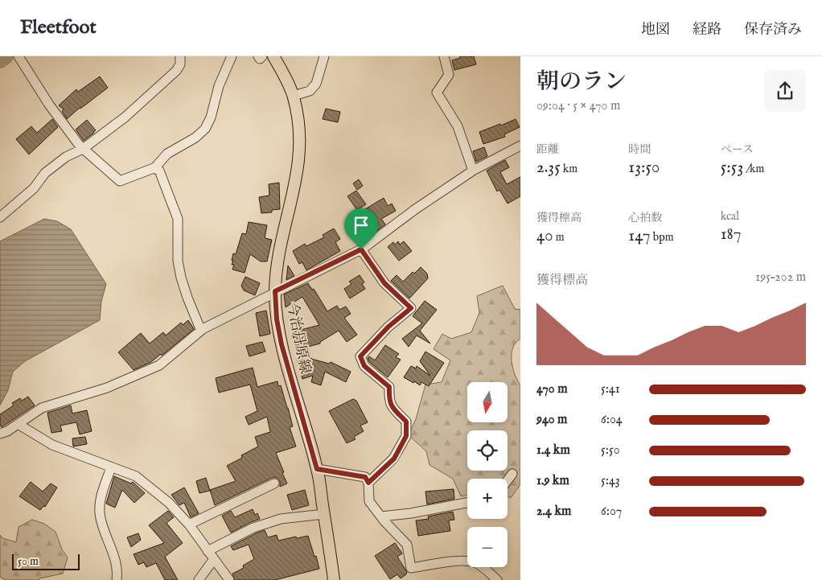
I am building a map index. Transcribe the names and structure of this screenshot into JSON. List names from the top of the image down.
{
  "streets": {
    "main road": ["今治丹原線"]
  },
  "scale_bar": "50 m",
  "north": "bottom",
  "page": {
    "header": "Fleetfoot",
    "nav": ["地図", "経路", "保存済み"],
    "heading": ["朝のラン", "09:04 · 5 × 470 m"],
    "stats": [
      ["距離", "2.35 km"],
      ["時間", "13:50"],
      ["ペース", "5:53 /km"],
      ["獲得標高", "40 m"],
      ["心拍数", "147 bpm"],
      ["kcal", "187"]
    ],
    "chart": ["獲得標高", "195–202 m"],
    "list": [
      {
        "name": "470 m",
        "note": "5:41"
      },
      {
        "name": "940 m",
        "note": "6:04"
      },
      {
        "name": "1.4 km",
        "note": "5:50"
      },
      {
        "name": "1.9 km",
        "note": "5:43"
      },
      {
        "name": "2.4 km",
        "note": "6:07"
      }
    ],
    "map_buttons": ["+", "−"],
    "scale": "50 m"
  }
}
